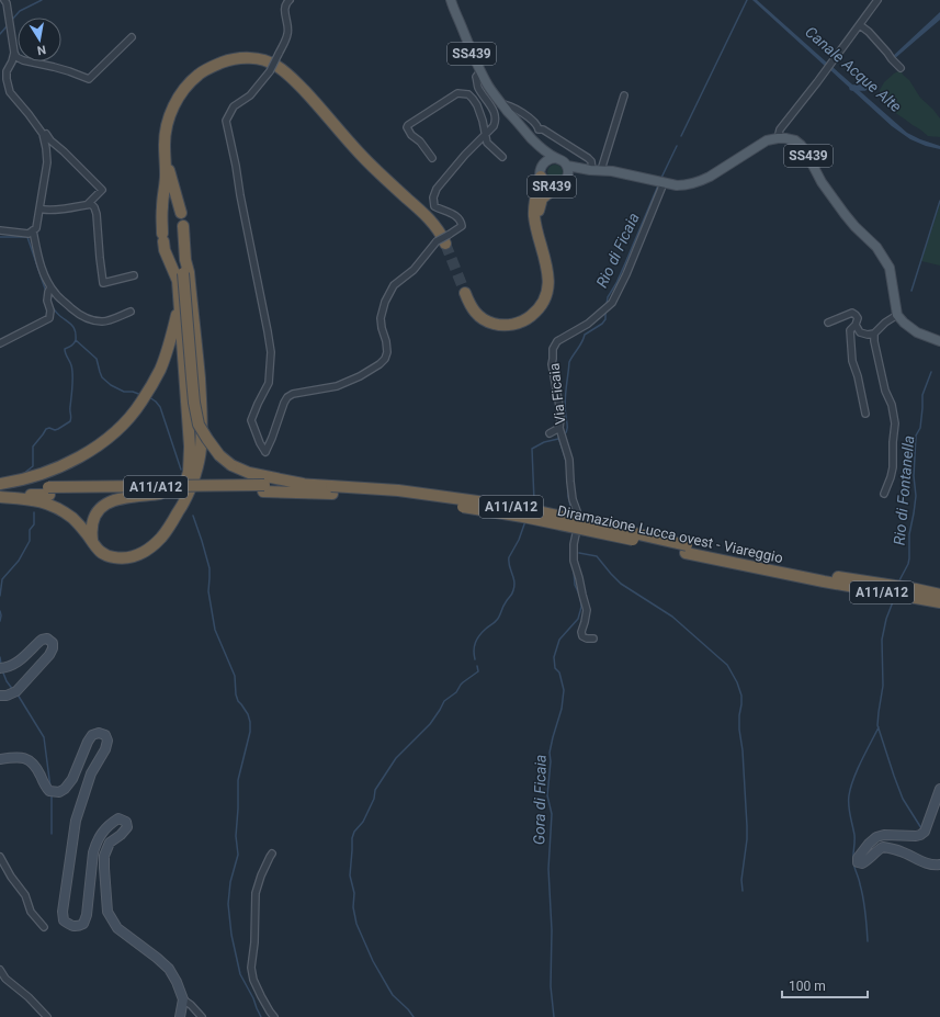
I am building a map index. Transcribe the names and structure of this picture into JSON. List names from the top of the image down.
{
  "streets": {
    "highway": ["A11/A12", "Diramazione Lucca ovest - Viareggio"],
    "main road": ["SS439", "SR439"],
    "street": ["Via Ficaia"]
  },
  "crossings": [
    ["SS439", "SR439"],
    ["SS439", "Via Ficaia"]
  ],
  "water": [
    "Canale Acque Alte",
    "Rio di Ficaia",
    "Rio di Fontanella",
    "Gora di Ficaia"
  ],
  "scale_bar": "100 m",
  "north": "bottom"
}
